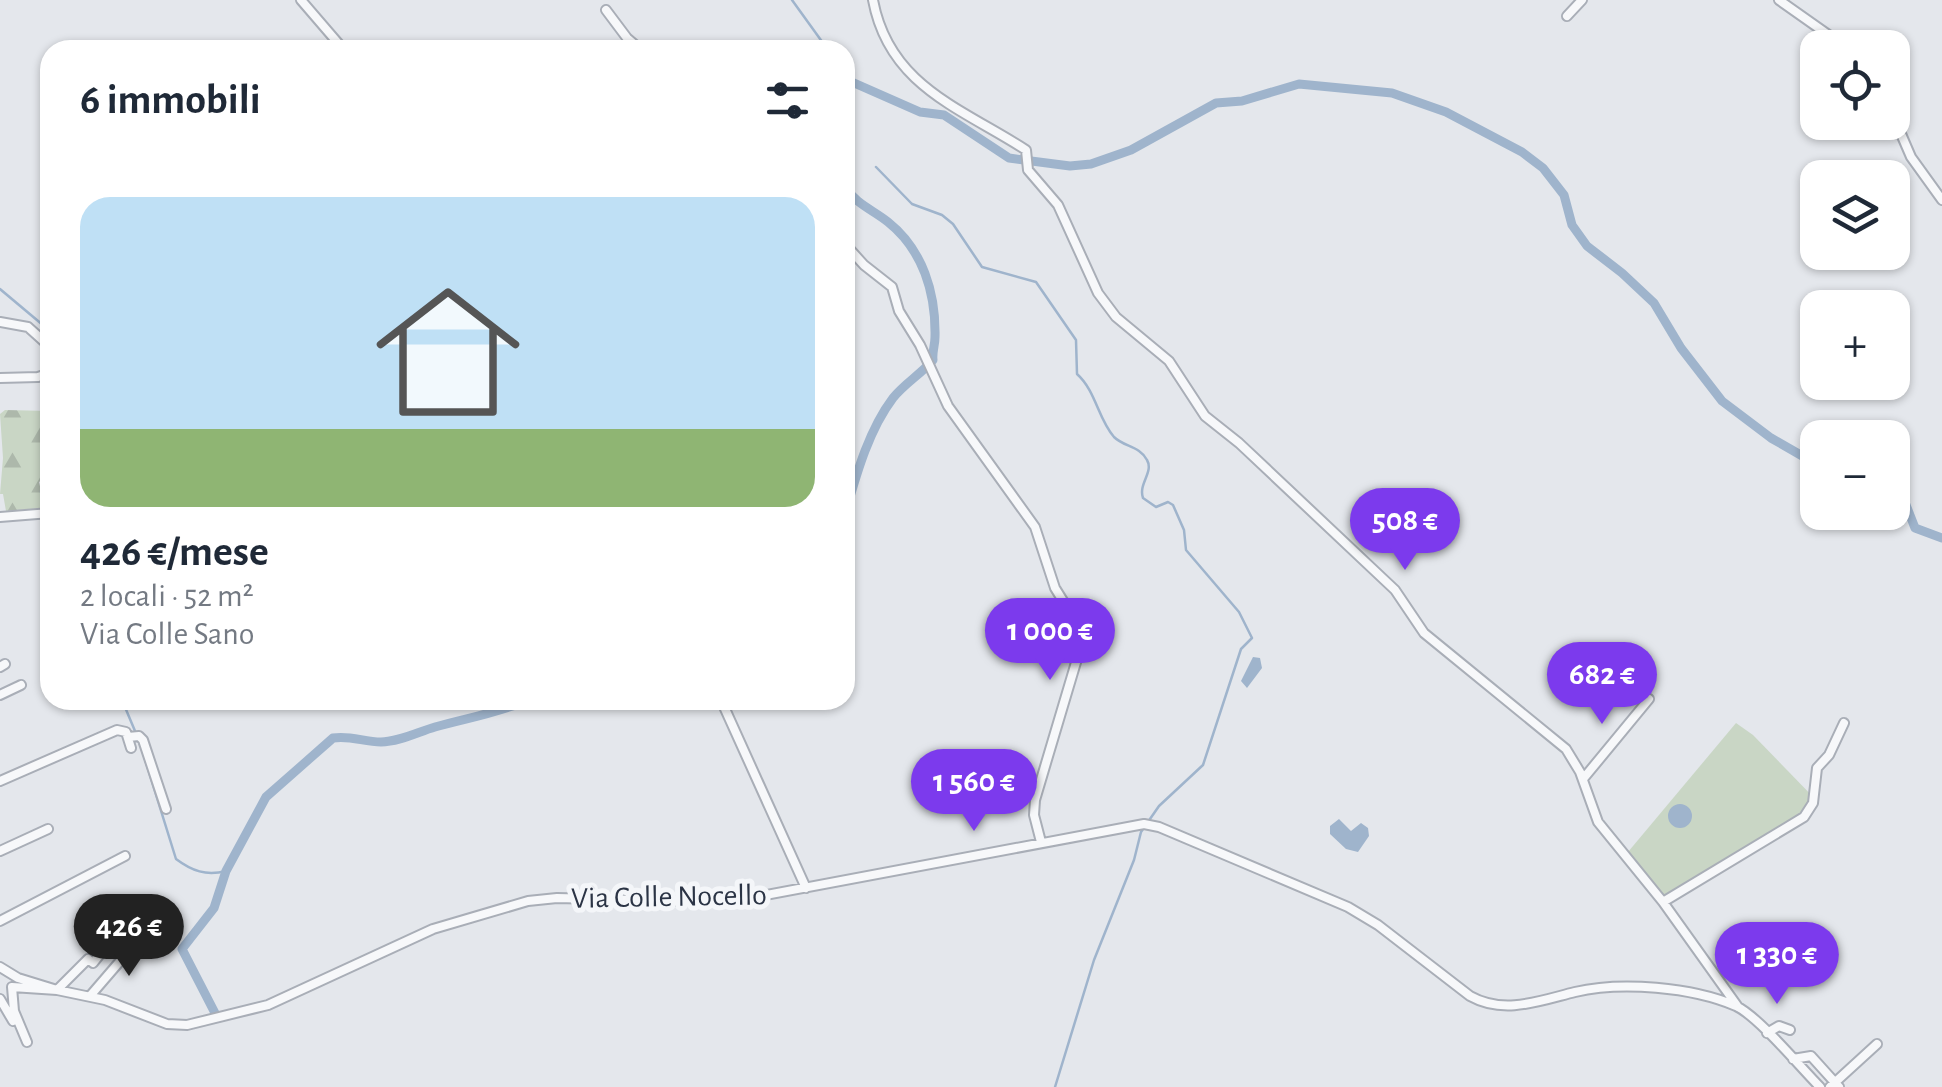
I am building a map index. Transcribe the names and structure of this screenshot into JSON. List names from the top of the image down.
{
  "streets": {
    "street": ["Via Colle Nocello"]
  },
  "page": {
    "map_buttons": ["+", "−"],
    "heading": "6 immobili",
    "list": [
      {
        "name": "426 €/mese",
        "note": "2 locali · 52 m² · Via Colle Sano"
      }
    ],
    "price": [
      "508 €",
      "1 000 €",
      "682 €",
      "1 560 €",
      "426 €",
      "1 330 €"
    ]
  }
}
